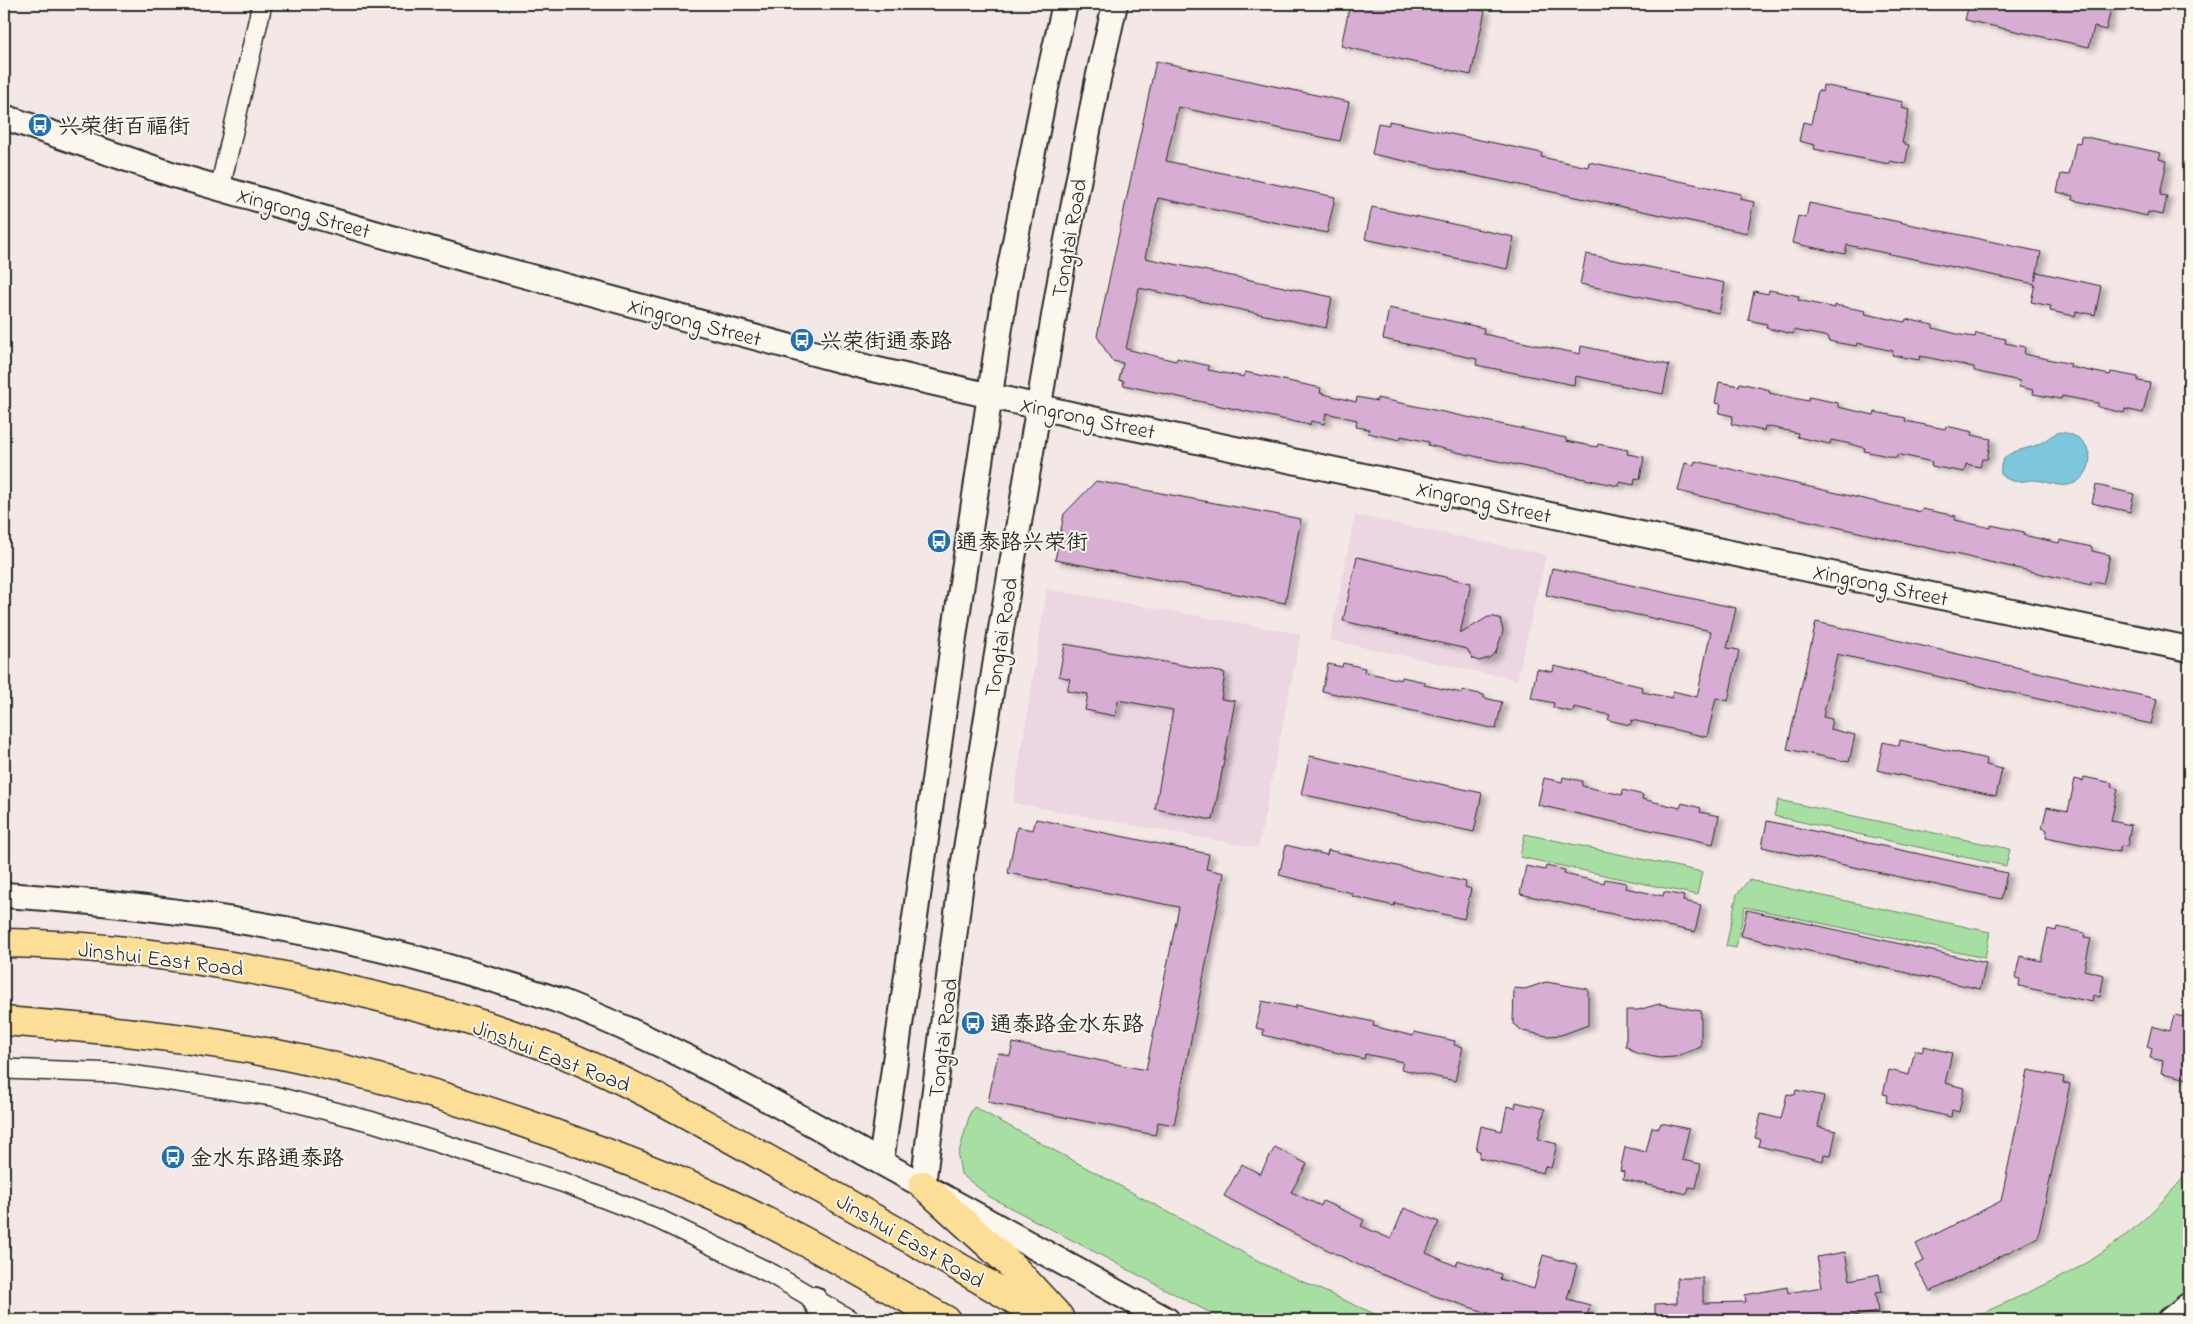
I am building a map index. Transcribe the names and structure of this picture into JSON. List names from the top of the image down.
{
  "streets": {
    "main road": ["Jinshui East Road"],
    "street": ["Xingrong Street", "Tongtai Road"]
  },
  "crossings": [
    ["Xingrong Street", "Tongtai Road"]
  ],
  "places": {
    "bus stop": [
      "兴荣街百福街",
      "兴荣街通泰路",
      "通泰路兴荣街",
      "通泰路金水东路",
      "金水东路通泰路"
    ]
  }
}
